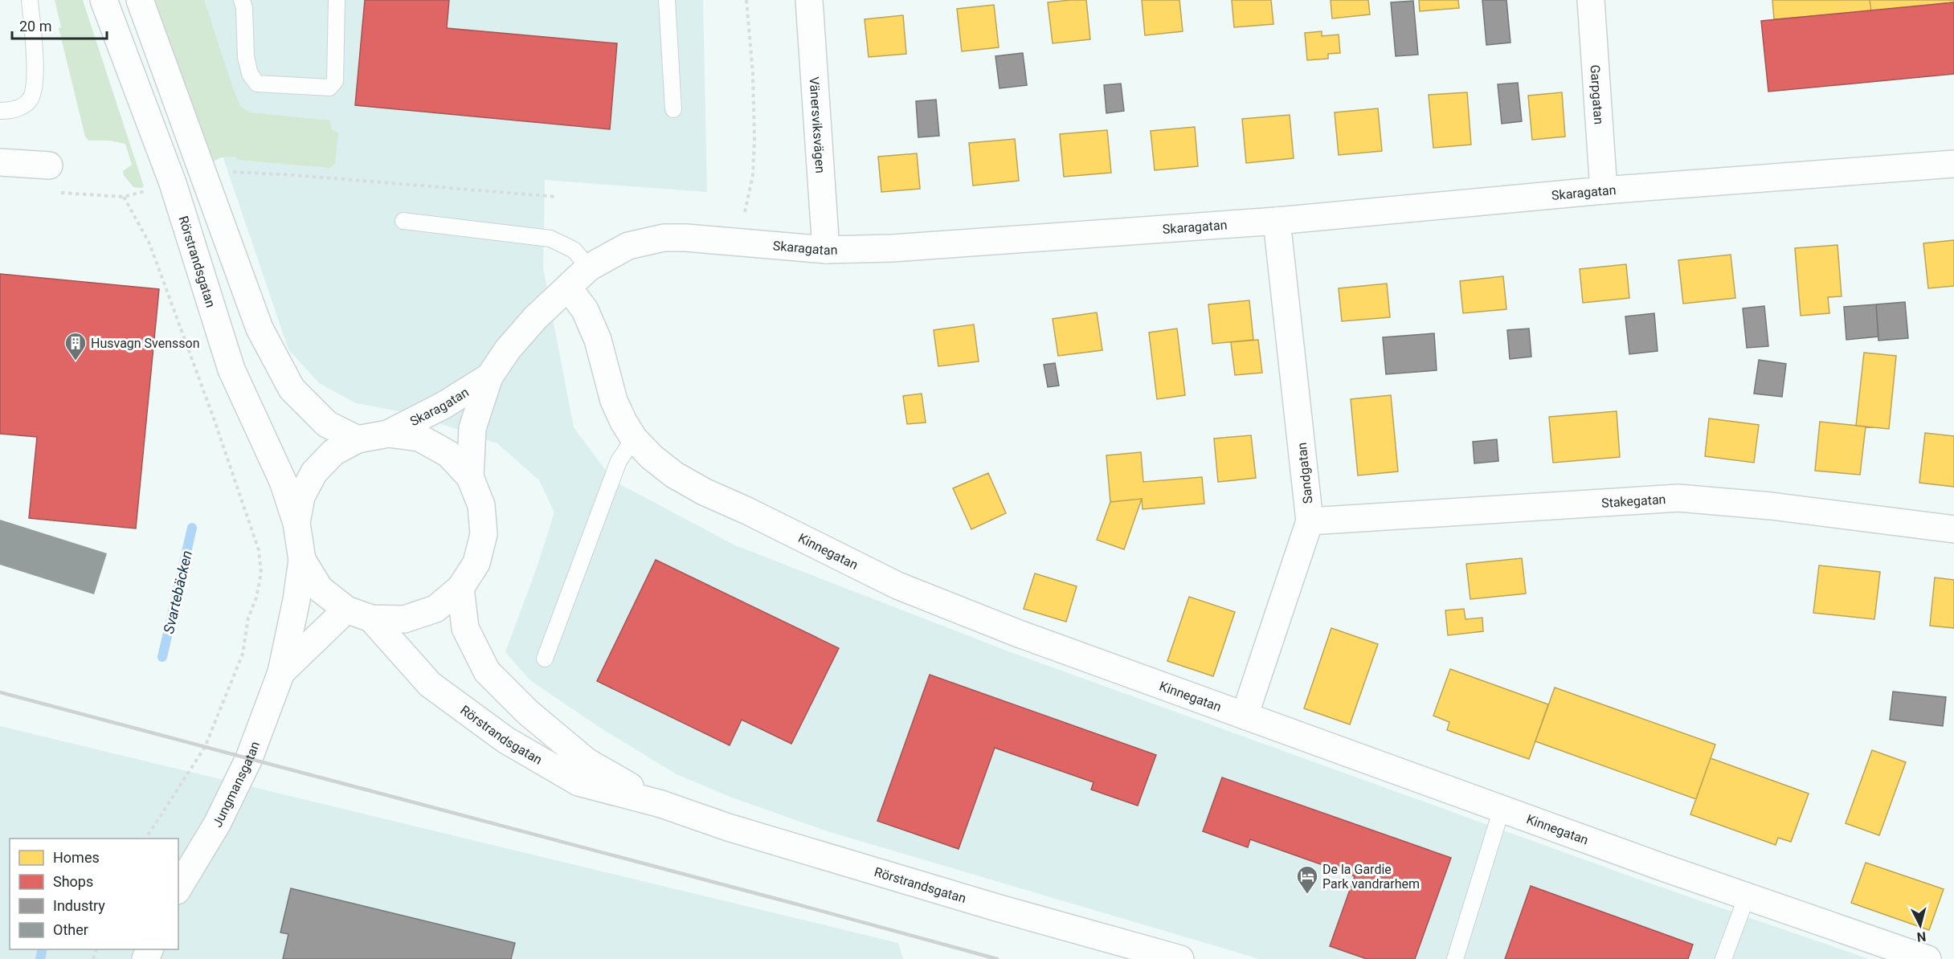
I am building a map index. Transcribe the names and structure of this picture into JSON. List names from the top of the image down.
{
  "streets": {
    "street": [
      "Garpgatan",
      "Vänersviksvägen",
      "Skaragatan",
      "Rörstrandsgatan",
      "Sandgatan",
      "Stakegatan",
      "Kinnegatan",
      "Jungmansgatan"
    ]
  },
  "crossings": [
    ["Garpgatan", "Skaragatan"],
    ["Vänersviksvägen", "Skaragatan"],
    ["Skaragatan", "Rörstrandsgatan"],
    ["Skaragatan", "Sandgatan"],
    ["Skaragatan", "Kinnegatan"],
    ["Rörstrandsgatan", "Jungmansgatan"],
    ["Sandgatan", "Stakegatan"],
    ["Sandgatan", "Kinnegatan"]
  ],
  "water": ["Svartebäcken"],
  "places": {
    "building": ["Husvagn Svensson"],
    "hotel": ["De la Gardie Park vandrarhem"]
  },
  "legend": [
    "Homes",
    "Shops",
    "Industry",
    "Other"
  ],
  "scale_bar": "20 m",
  "north": "bottom"
}
